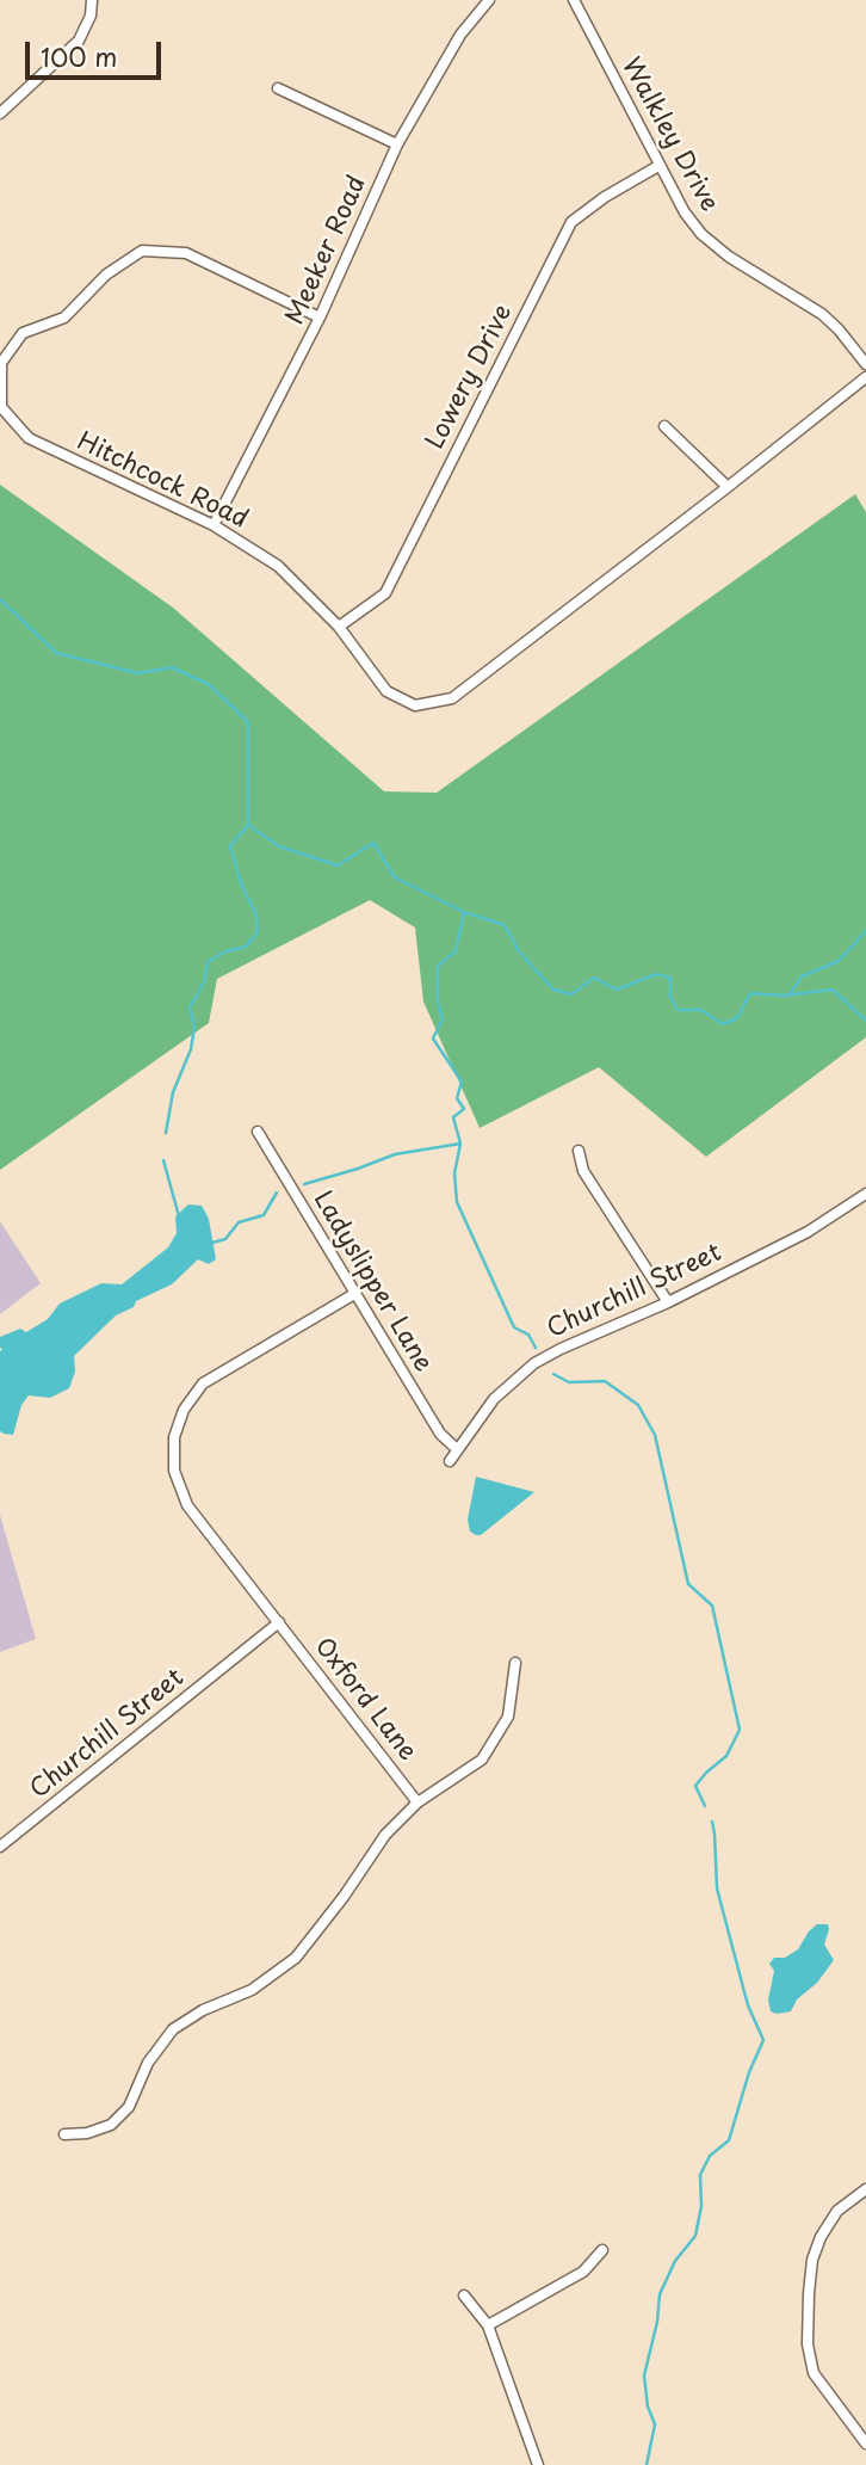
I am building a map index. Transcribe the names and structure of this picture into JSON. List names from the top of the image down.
{
  "streets": {
    "street": [
      "Walkley Drive",
      "Meeker Road",
      "Lowery Drive",
      "Hitchcock Road",
      "Ladyslipper Lane",
      "Churchill Street",
      "Oxford Lane"
    ]
  },
  "crossings": [
    ["Walkley Drive", "Lowery Drive"],
    ["Meeker Road", "Hitchcock Road"],
    ["Lowery Drive", "Hitchcock Road"],
    ["Ladyslipper Lane", "Churchill Street"],
    ["Ladyslipper Lane", "Oxford Lane"],
    ["Churchill Street", "Oxford Lane"]
  ],
  "scale_bar": "100 m"
}
